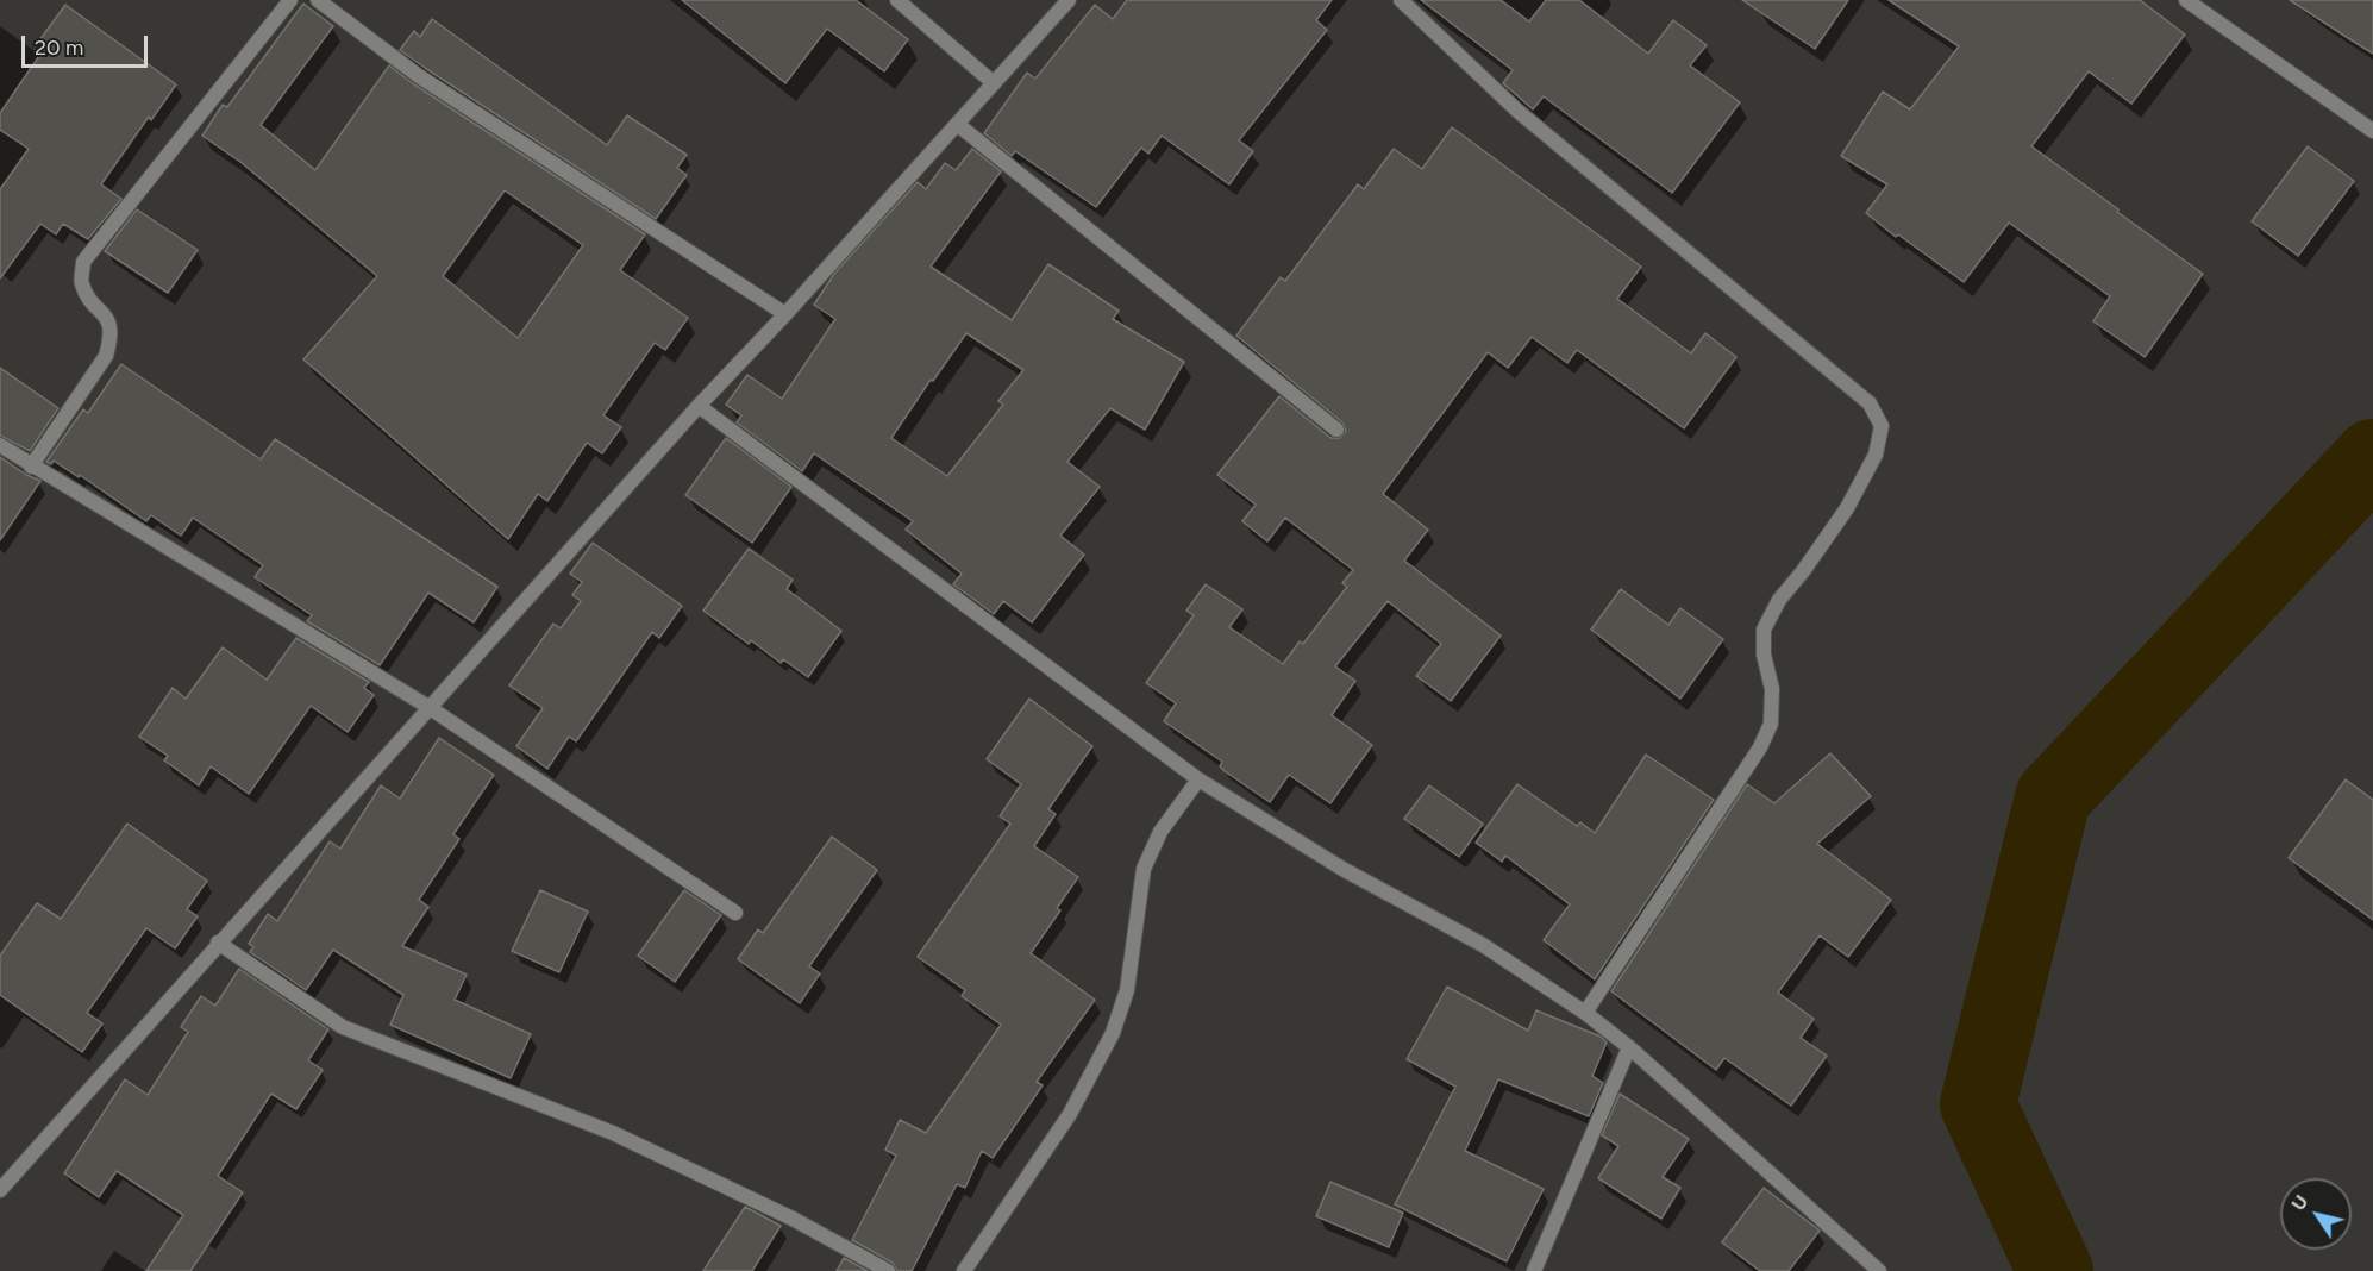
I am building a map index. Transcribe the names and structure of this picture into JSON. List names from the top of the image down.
{
  "scale_bar": "20 m",
  "north": "top left"
}
